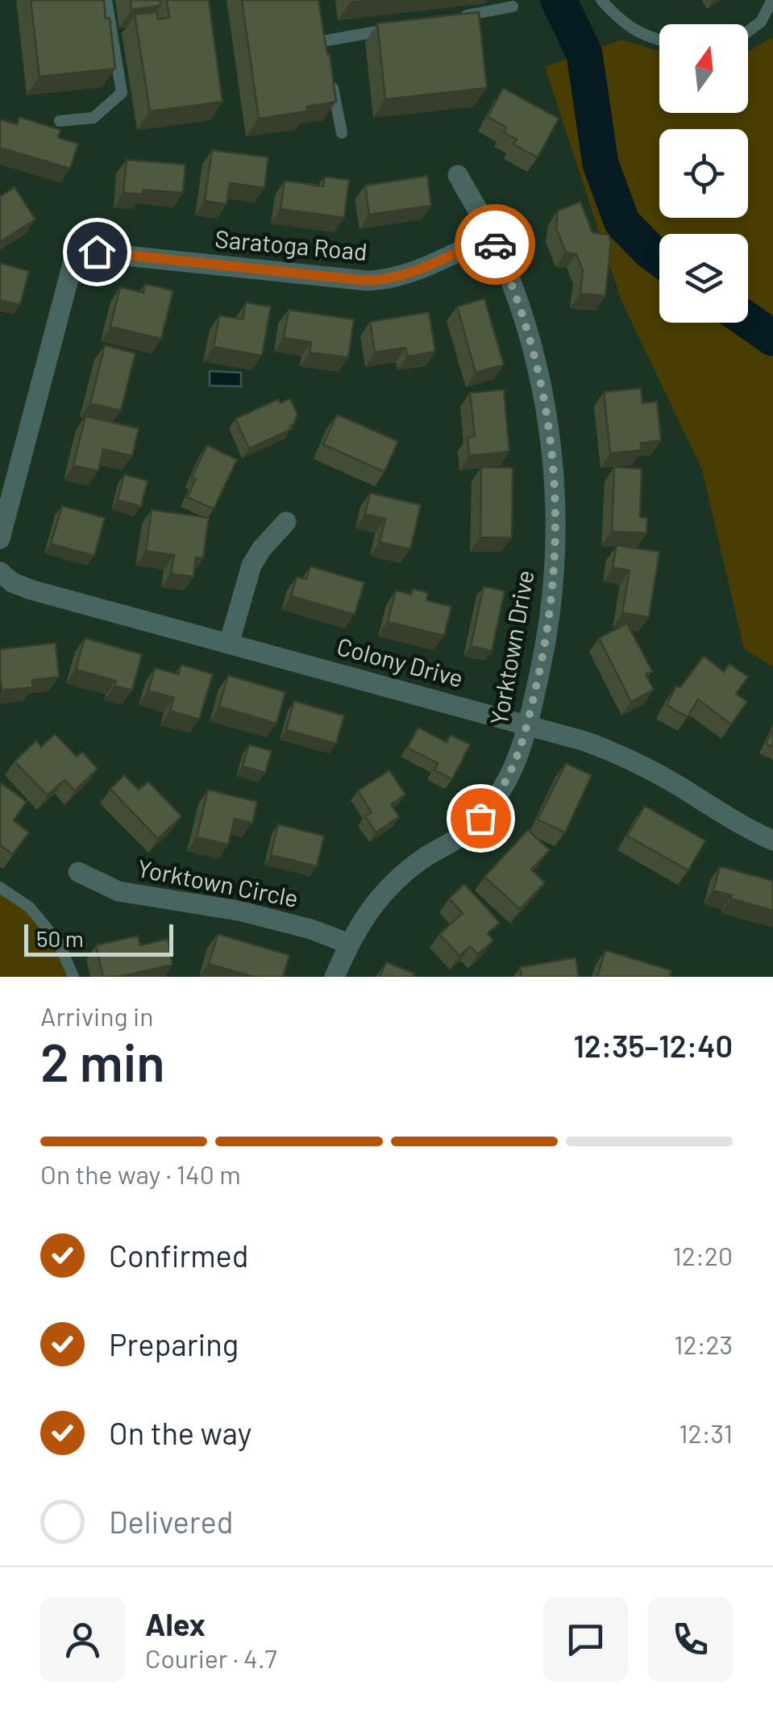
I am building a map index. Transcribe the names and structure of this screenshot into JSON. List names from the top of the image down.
{
  "streets": {
    "street": [
      "Saratoga Road",
      "Yorktown Drive",
      "Colony Drive",
      "Yorktown Circle"
    ]
  },
  "crossings": [
    ["Saratoga Road", "Yorktown Drive"],
    ["Yorktown Drive", "Colony Drive"],
    ["Yorktown Drive", "Yorktown Circle"]
  ],
  "scale_bar": "50 m",
  "north": "top",
  "page": {
    "scale": "50 m",
    "heading": ["2 min", "Arriving in", "12:35–12:40"],
    "panel": ["Alex", "Courier · 4.7"],
    "bar": "On the way · 140 m",
    "list": [
      ["Confirmed", "12:20"],
      ["Preparing", "12:23"],
      ["On the way", "12:31"],
      "Delivered"
    ]
  }
}
